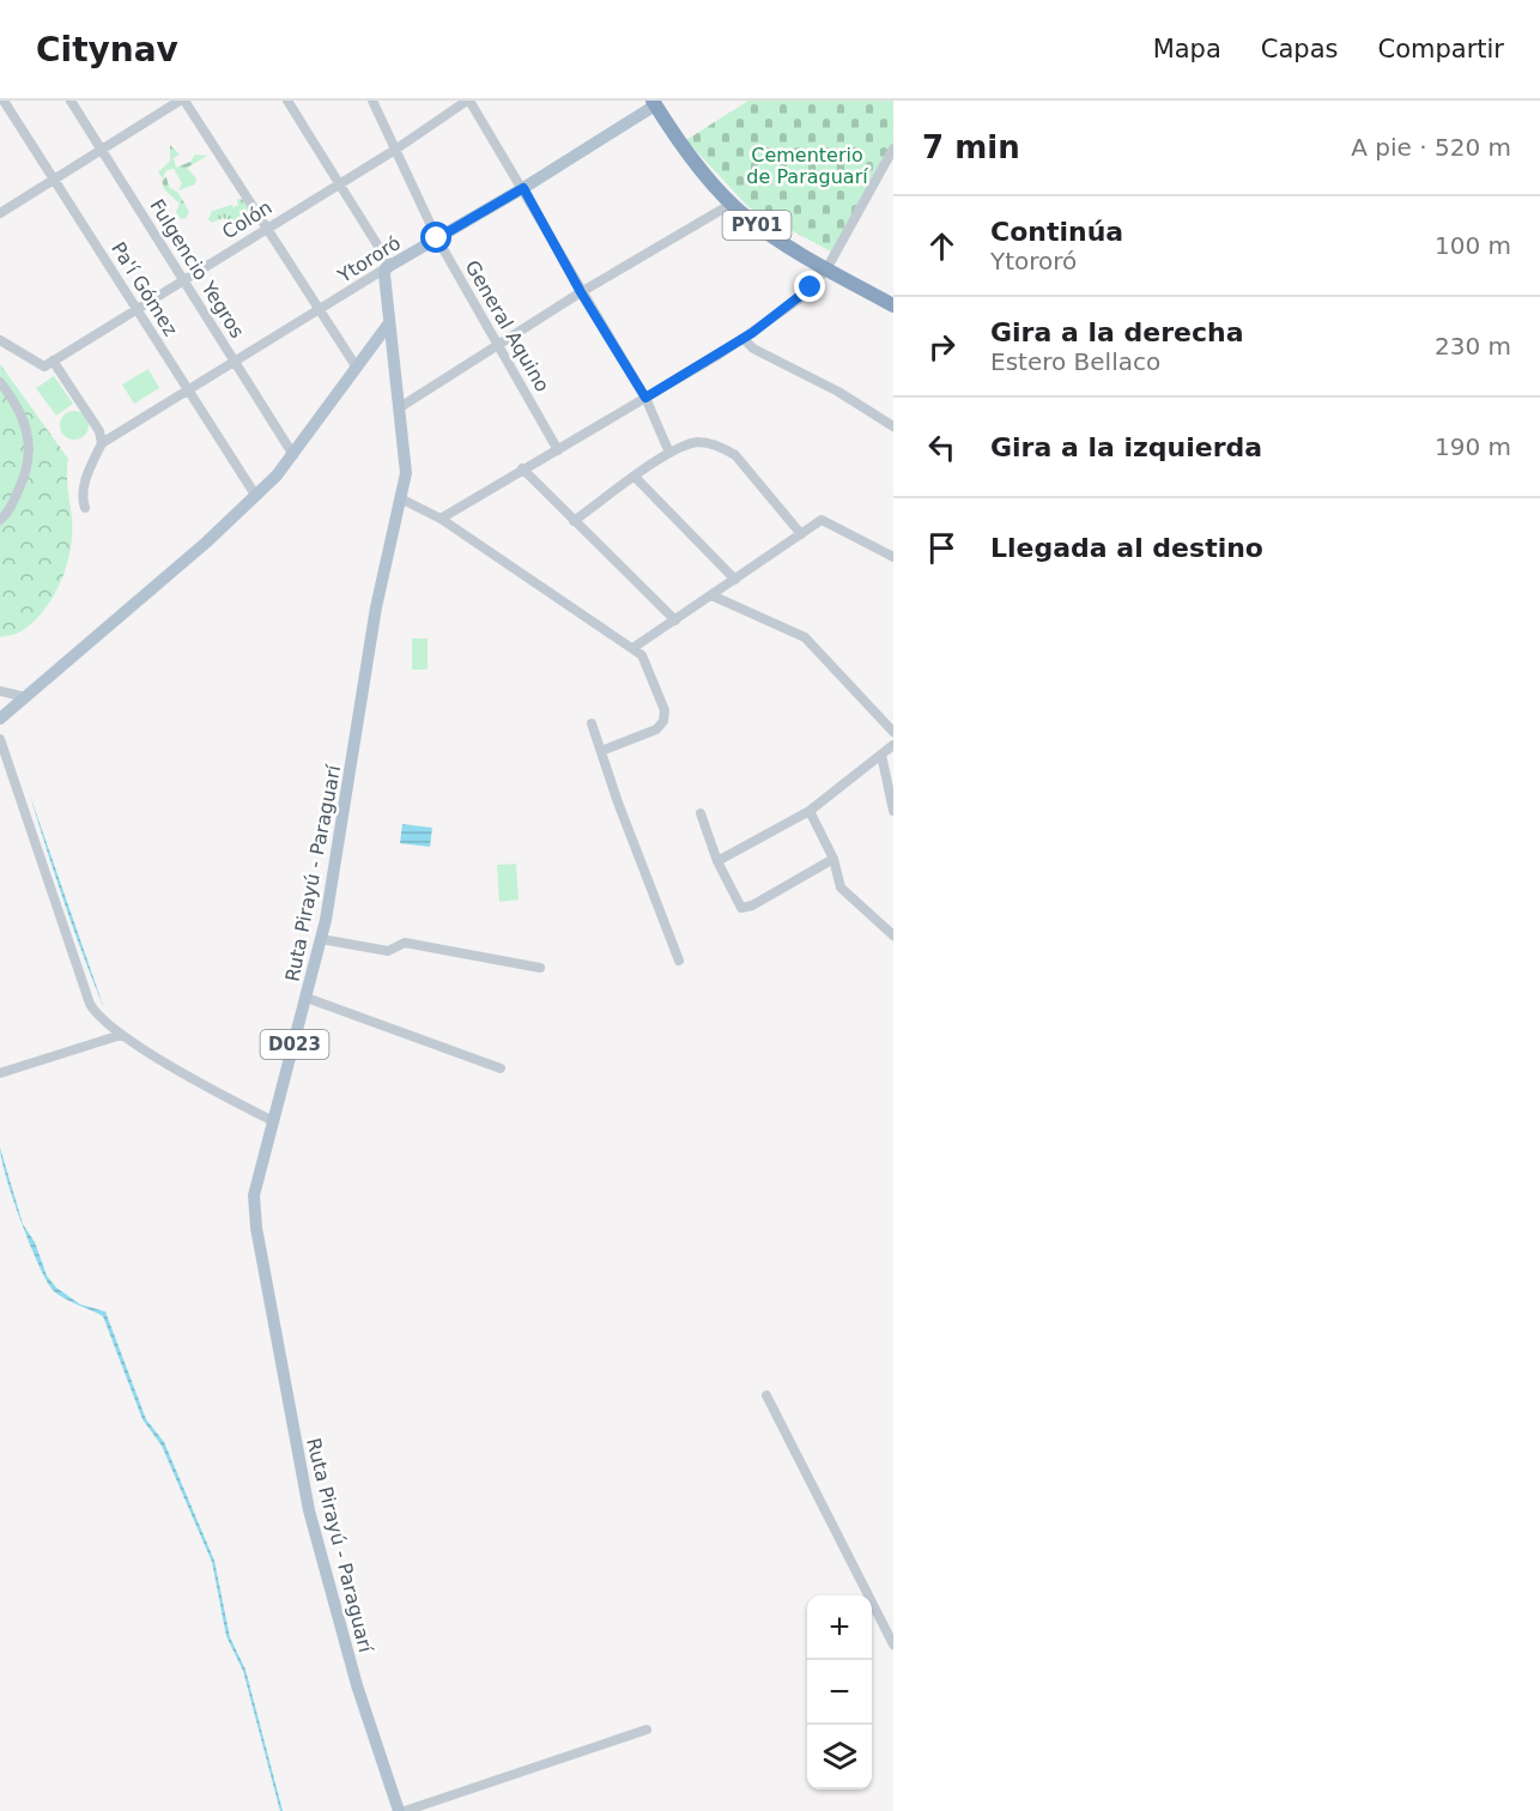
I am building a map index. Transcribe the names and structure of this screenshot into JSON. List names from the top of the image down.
{
  "streets": {
    "highway": ["PY01"],
    "main road": ["Ytororó", "Ruta Pirayú - Paraguarí", "D023"],
    "street": [
      "Colón",
      "Fulgencio Yegros",
      "Pa'í Gómez",
      "General Aquino"
    ]
  },
  "crossings": [
    ["Colón", "Fulgencio Yegros"],
    ["Colón", "Pa'í Gómez"],
    ["Colón", "General Aquino"],
    ["PY01", "Ytororó"],
    ["Ytororó", "Fulgencio Yegros"],
    ["Ytororó", "Pa'í Gómez"],
    ["Ytororó", "General Aquino"],
    ["Ytororó", "Ruta Pirayú - Paraguarí"]
  ],
  "parks": ["Cementerio de Paraguarí"],
  "page": {
    "header": "Citynav",
    "nav": ["Mapa", "Capas", "Compartir"],
    "heading": ["7 min", "A pie · 520 m"],
    "list": [
      ["Continúa", "Ytororó", "100 m"],
      ["Gira a la derecha", "Estero Bellaco", "230 m"],
      ["Gira a la izquierda", "190 m"],
      "Llegada al destino"
    ],
    "map_buttons": ["+", "−"]
  }
}
